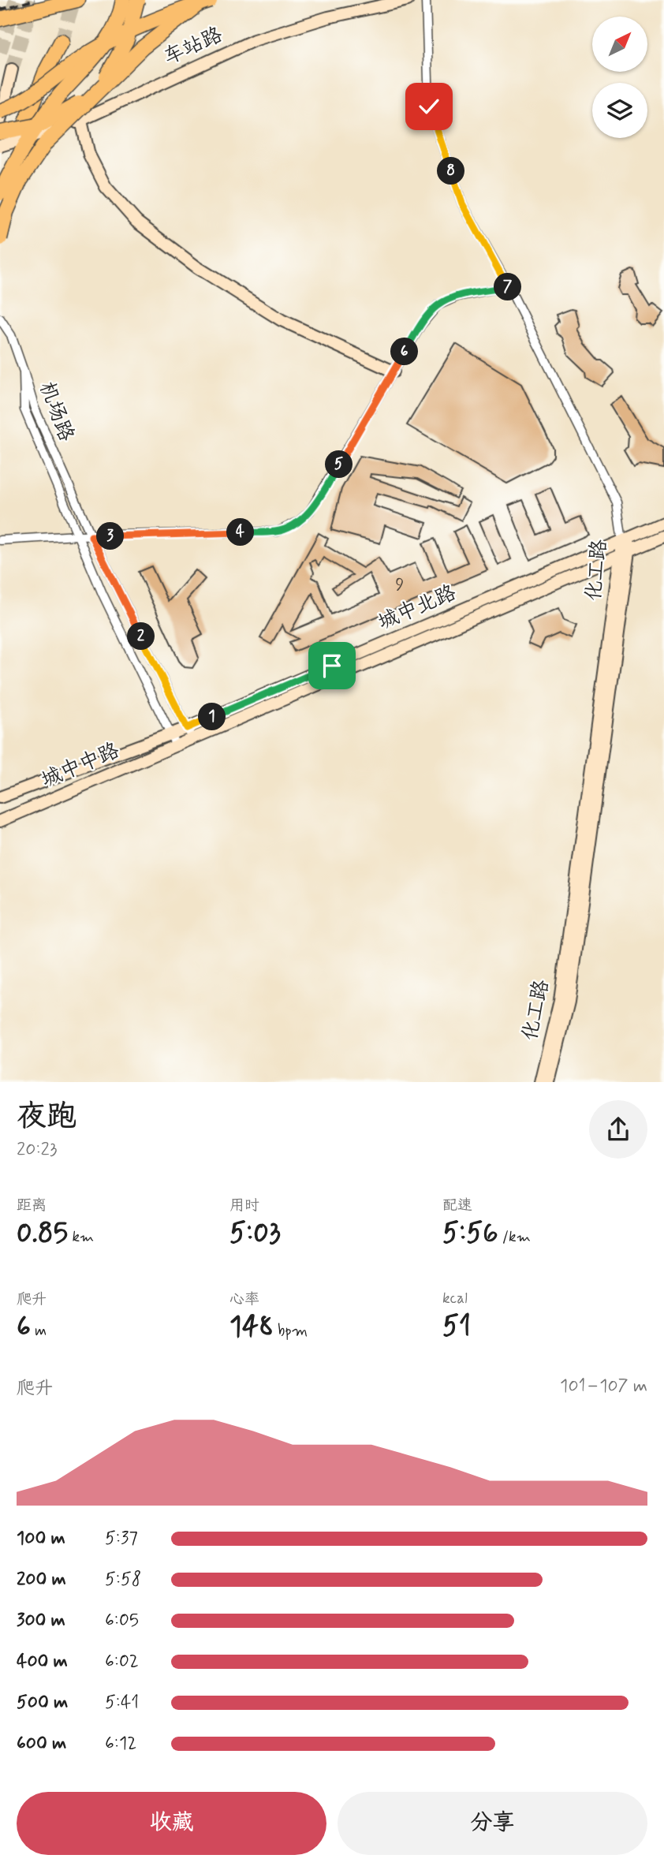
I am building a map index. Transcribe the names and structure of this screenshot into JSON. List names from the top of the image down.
{
  "streets": {
    "street": [
      "车站路",
      "机场路",
      "化工路",
      "城中北路",
      "城中中路"
    ]
  },
  "crossings": [
    ["机场路", "城中北路"],
    ["机场路", "城中中路"],
    ["化工路", "城中北路"],
    ["城中北路", "城中中路"]
  ],
  "house_numbers": ["9"],
  "north": "top right",
  "page": {
    "pins": [
      "8",
      "7",
      "6",
      "5",
      "4",
      "3",
      "2",
      "1"
    ],
    "heading": ["夜跑", "20:23"],
    "stats": [
      ["距离", "0.85 km"],
      ["用时", "5:03"],
      ["配速", "5:56 /km"],
      ["爬升", "6 m"],
      ["心率", "148 bpm"],
      ["kcal", "51"]
    ],
    "chart": ["爬升", "101–107 m"],
    "list": [
      {
        "name": "100 m",
        "note": "5:37"
      },
      {
        "name": "200 m",
        "note": "5:58"
      },
      {
        "name": "300 m",
        "note": "6:05"
      },
      {
        "name": "400 m",
        "note": "6:02"
      },
      {
        "name": "500 m",
        "note": "5:41"
      },
      {
        "name": "600 m",
        "note": "6:12"
      }
    ],
    "buttons": ["收藏", "分享"]
  }
}
